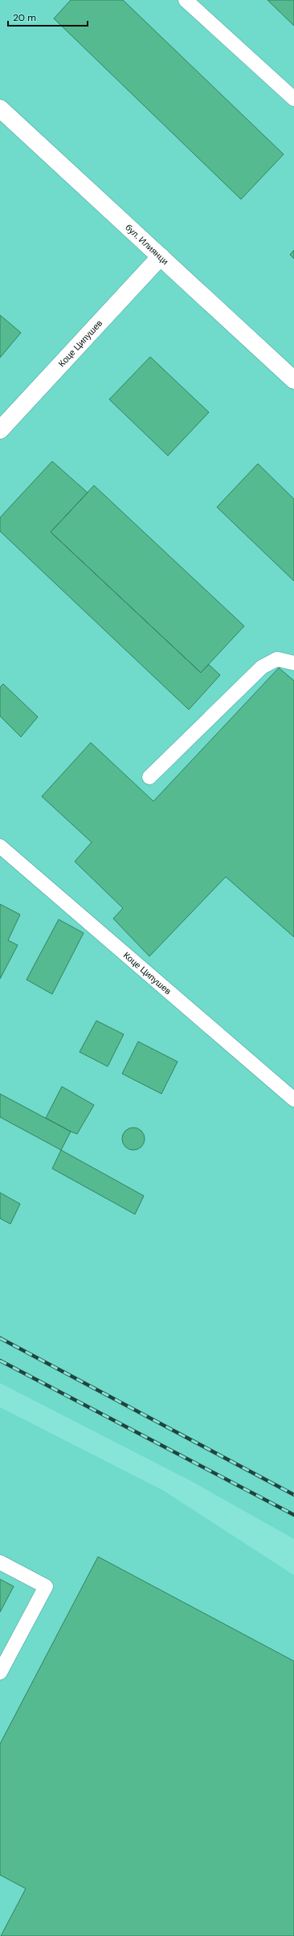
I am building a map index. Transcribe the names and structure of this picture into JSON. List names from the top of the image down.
{
  "streets": {
    "street": ["бул. Илиянци", "Коце Ципушев"]
  },
  "crossings": [
    ["бул. Илиянци", "Коце Ципушев"]
  ],
  "scale_bar": "20 m"
}
